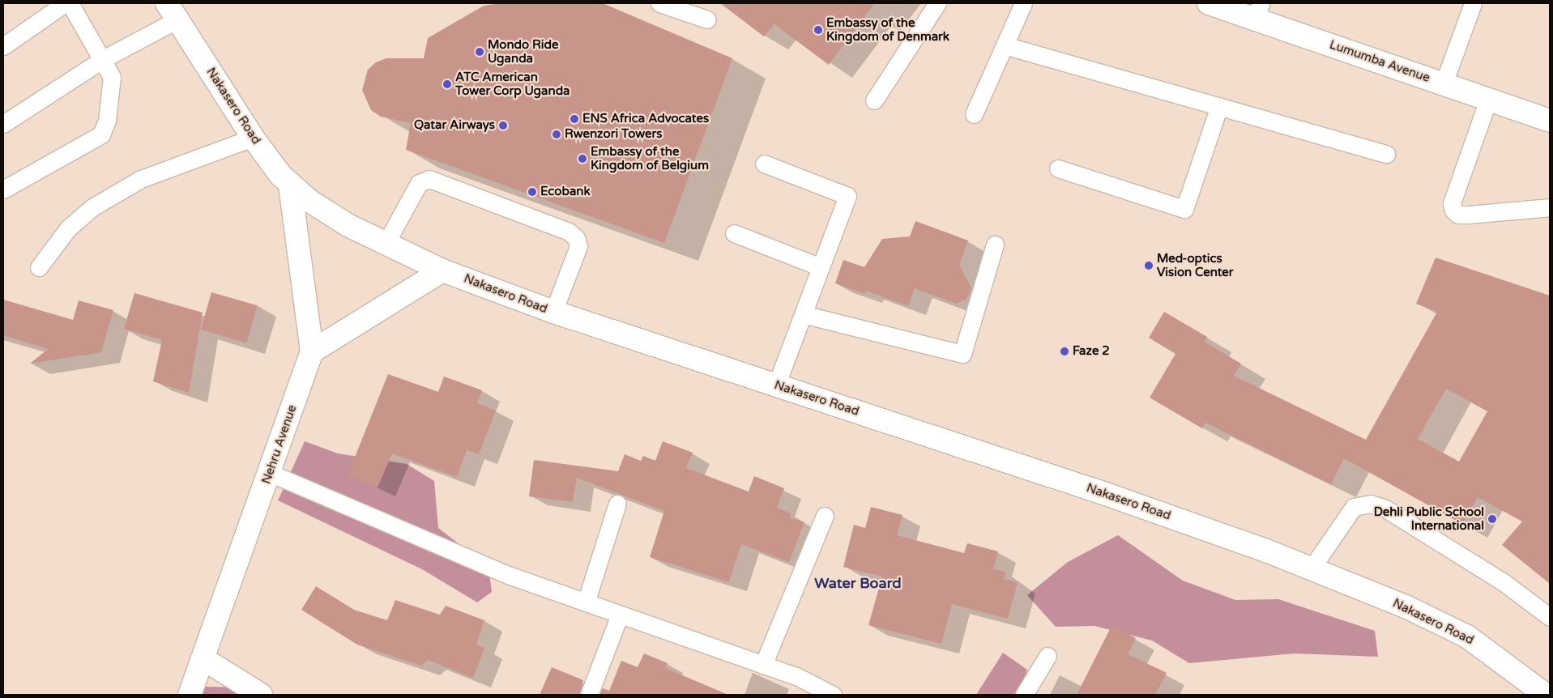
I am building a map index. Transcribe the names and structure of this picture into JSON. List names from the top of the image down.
{
  "streets": {
    "street": ["Lumumba Avenue", "Nakasero Road", "Nehru Avenue"]
  },
  "crossings": [
    ["Nakasero Road", "Nehru Avenue"]
  ],
  "districts": ["Water Board"],
  "places": [
    "Embassy of the Kingdom of Denmark",
    "Mondo Ride Uganda",
    "ATC American Tower Corp Uganda",
    "ENS Africa Advocates",
    "Qatar Airways",
    "Rwenzori Towers",
    "Embassy of the Kingdom of Belgium",
    "Ecobank",
    "Med-optics Vision Center",
    "Faze 2",
    "Dehli Public School International"
  ]
}
